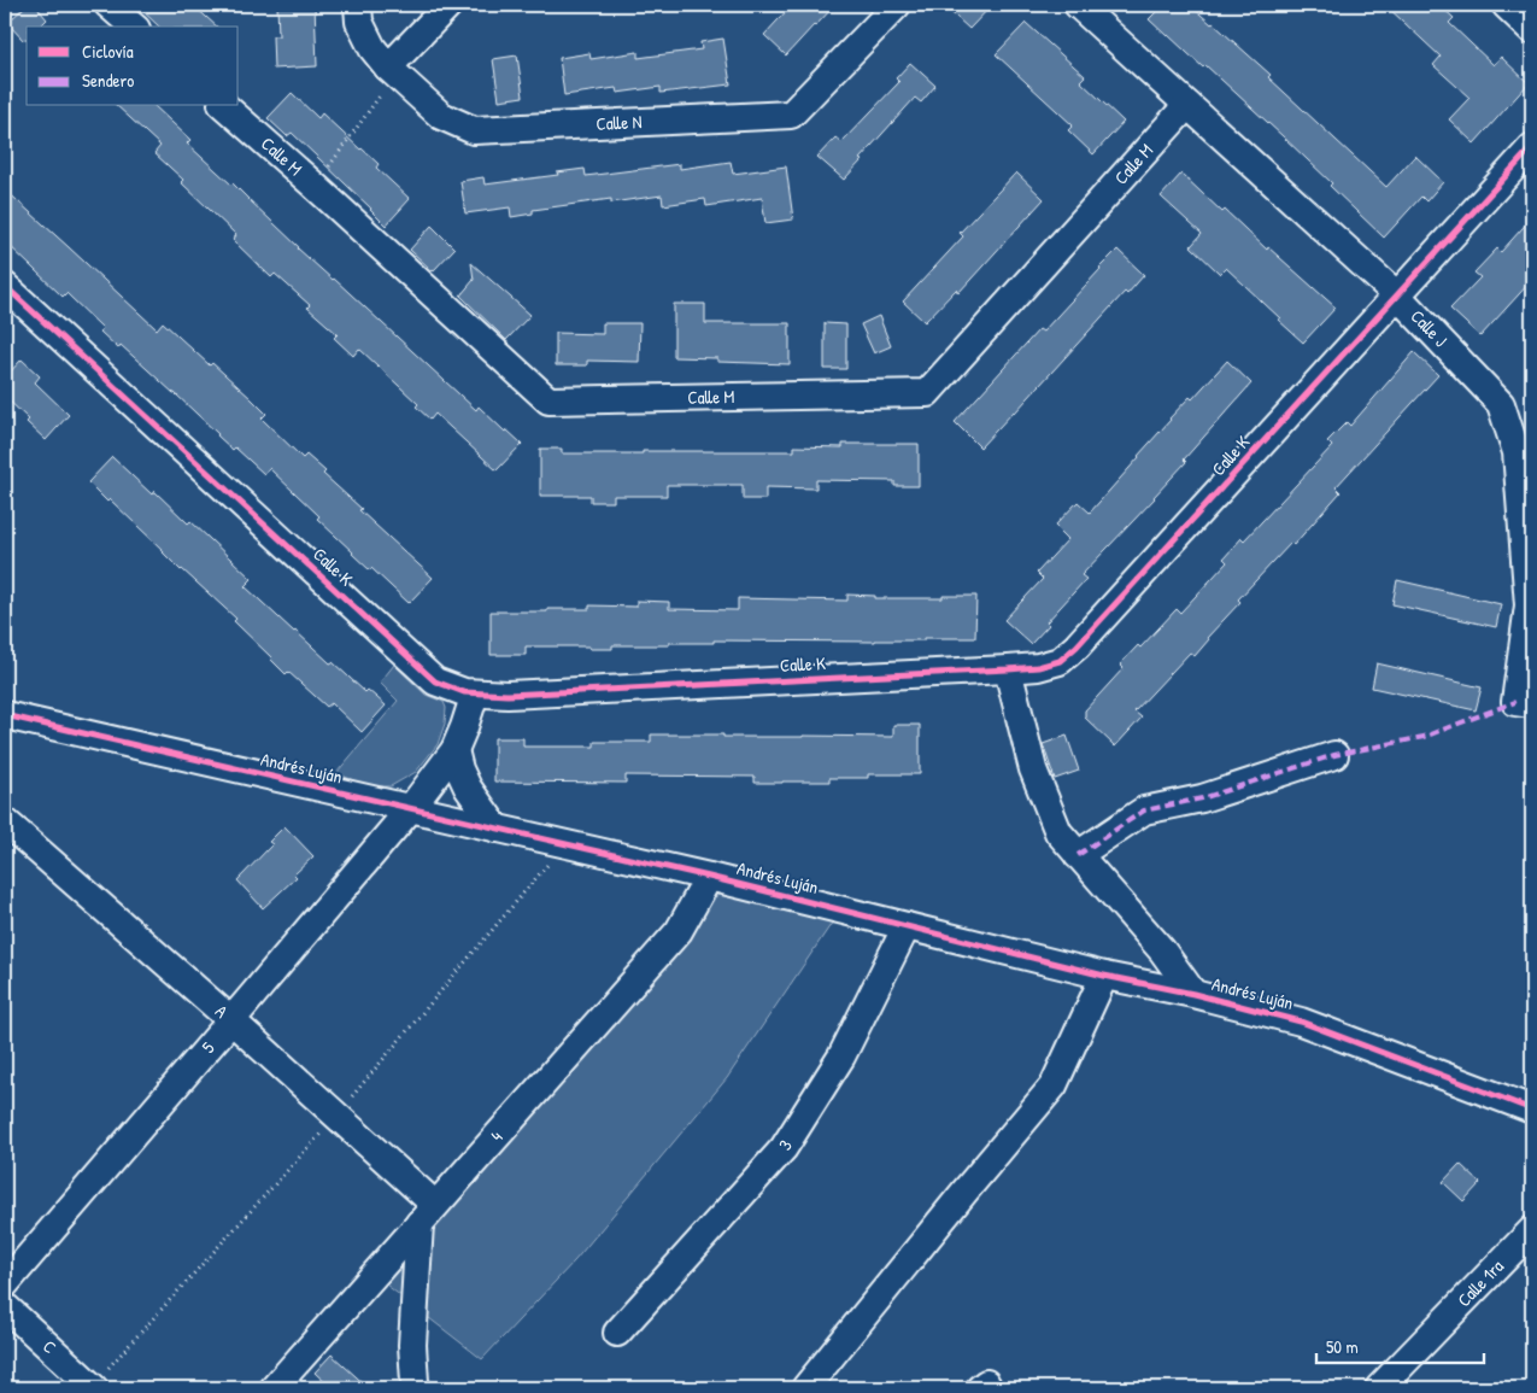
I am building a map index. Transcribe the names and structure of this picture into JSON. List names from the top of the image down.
{
  "streets": {
    "street": [
      "Calle N",
      "Calle M",
      "Calle J",
      "Calle K",
      "Andrés Luján",
      "A",
      "5",
      "4",
      "3",
      "Calle 1ra",
      "C"
    ]
  },
  "crossings": [
    ["Calle M", "Calle J"],
    ["Calle J", "Calle K"],
    ["Calle K", "5"],
    ["Andrés Luján", "5"],
    ["Andrés Luján", "4"],
    ["Andrés Luján", "3"],
    ["A", "5"],
    ["A", "4"]
  ],
  "legend": ["Ciclovía", "Sendero"],
  "scale_bar": "50 m"
}
